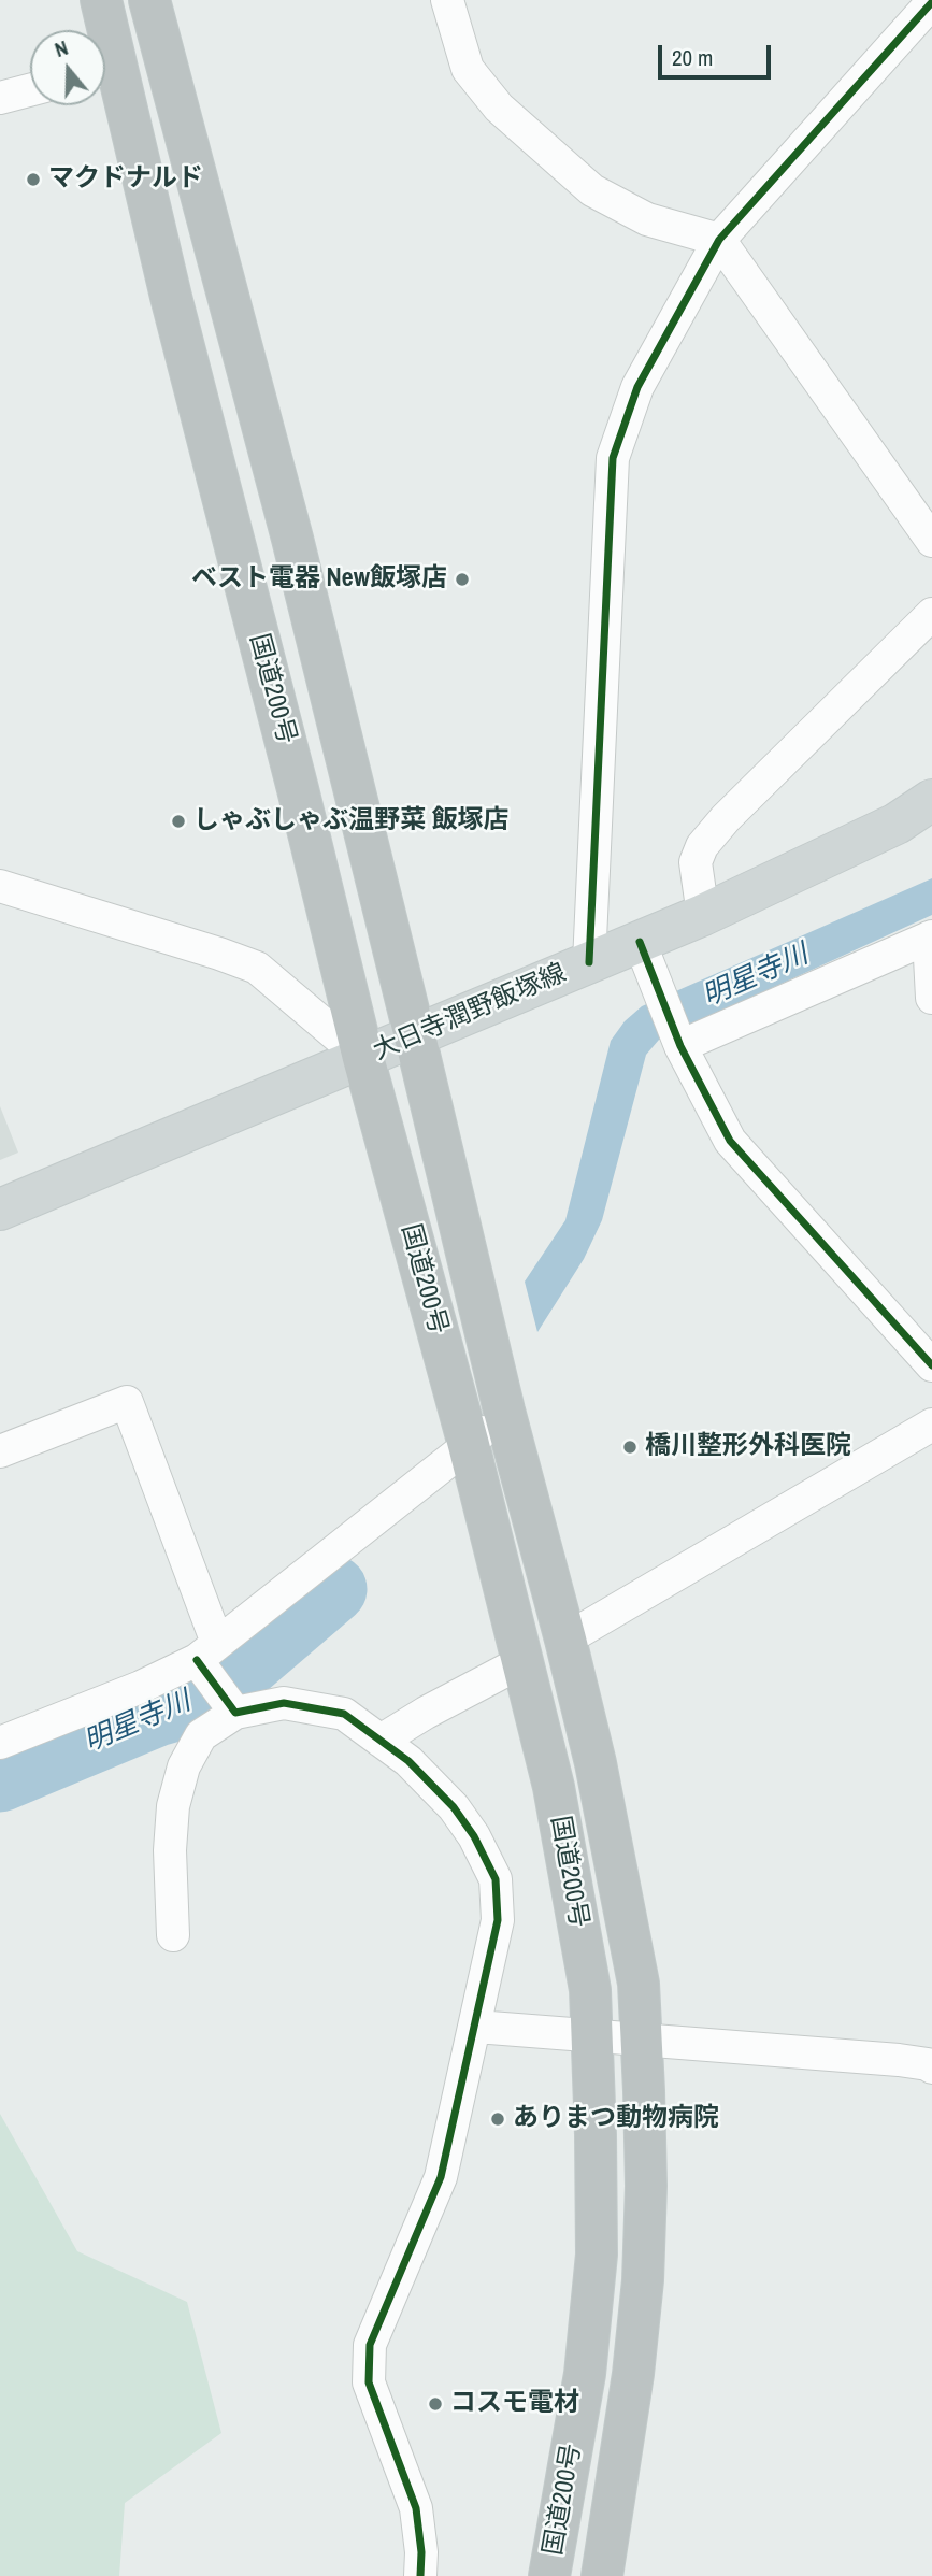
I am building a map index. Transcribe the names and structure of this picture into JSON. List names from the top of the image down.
{
  "streets": {
    "highway": ["国道200号"],
    "main road": ["大日寺潤野飯塚線"]
  },
  "crossings": [
    ["国道200号", "大日寺潤野飯塚線"]
  ],
  "water": ["明星寺川"],
  "places": [
    "マクドナルド",
    "ベスト電器 New飯塚店",
    "しゃぶしゃぶ温野菜 飯塚店",
    "橋川整形外科医院",
    "ありまつ動物病院",
    "コスモ電材"
  ],
  "scale_bar": "20 m",
  "north": "top"
}
